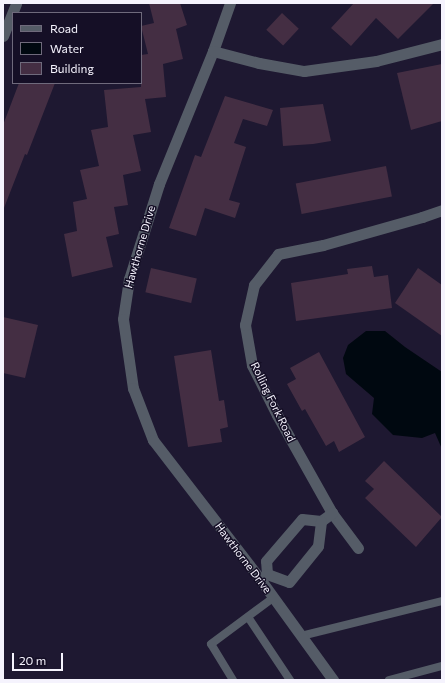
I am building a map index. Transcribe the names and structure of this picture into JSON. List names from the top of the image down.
{
  "streets": {
    "street": ["Hawthorne Drive", "Rolling Fork Road"]
  },
  "legend": ["Road", "Water", "Building"],
  "scale_bar": "20 m"
}
